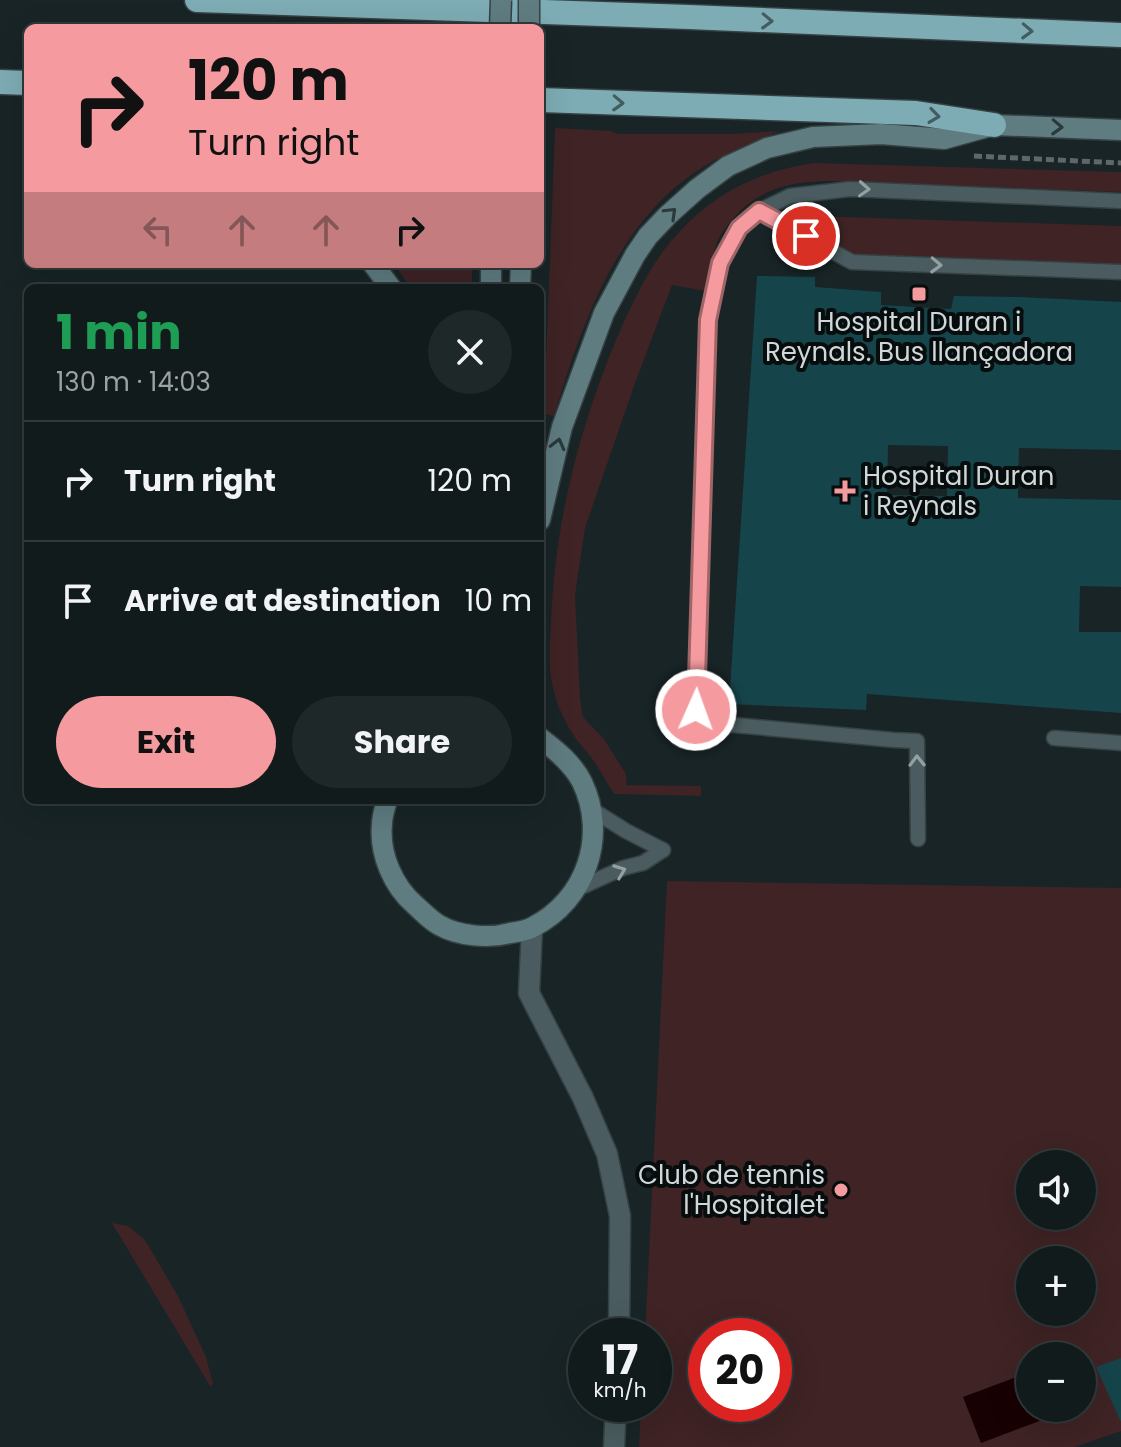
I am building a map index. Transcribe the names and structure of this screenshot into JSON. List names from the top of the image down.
{
  "places": {
    "transit": ["Hospital Duran i Reynals. Bus llançadora"],
    "health": ["Hospital Duran i Reynals"],
    "other": ["Club de tennis l'Hospitalet"]
  },
  "page": {
    "turn": ["120 m", "Turn right"],
    "heading": ["1 min", "130 m · 14:03"],
    "list": [
      {
        "name": "Turn right",
        "value": "120 m"
      },
      {
        "name": "Arrive at destination",
        "value": "10 m"
      }
    ],
    "buttons": ["Exit", "Share"],
    "map_buttons": ["+", "−"],
    "speed": "17 km/h",
    "limit": "20"
  }
}
